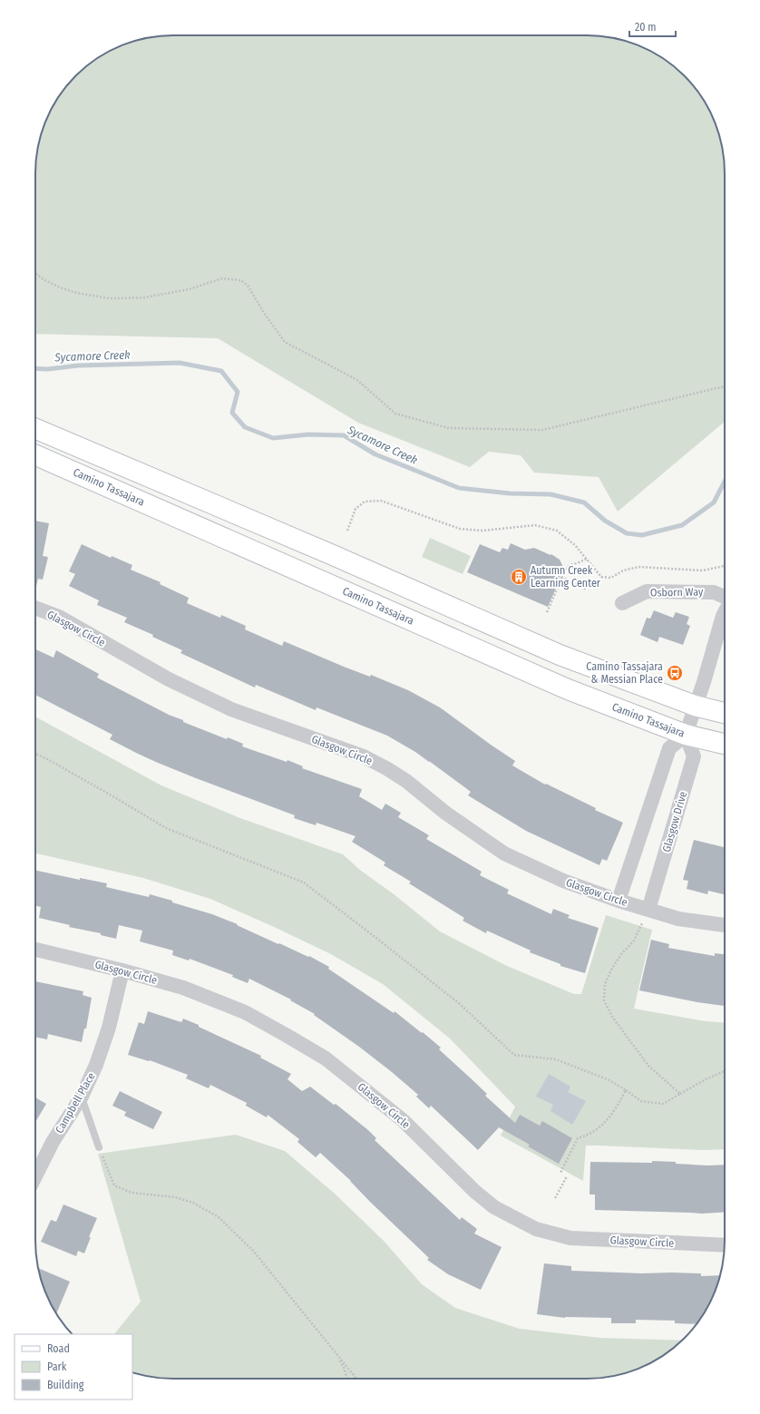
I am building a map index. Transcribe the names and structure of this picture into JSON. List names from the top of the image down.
{
  "streets": {
    "main road": ["Camino Tassajara"],
    "street": [
      "Osborn Way",
      "Glasgow Circle",
      "Glasgow Drive",
      "Campbell Place"
    ]
  },
  "crossings": [
    ["Camino Tassajara", "Glasgow Drive"],
    ["Glasgow Circle", "Glasgow Drive"],
    ["Glasgow Circle", "Campbell Place"]
  ],
  "water": ["Sycamore Creek"],
  "places": {
    "building": ["Autumn Creek Learning Center"],
    "bus stop": ["Camino Tassajara & Messian Place"]
  },
  "legend": ["Road", "Park", "Building"],
  "scale_bar": "20 m"
}
